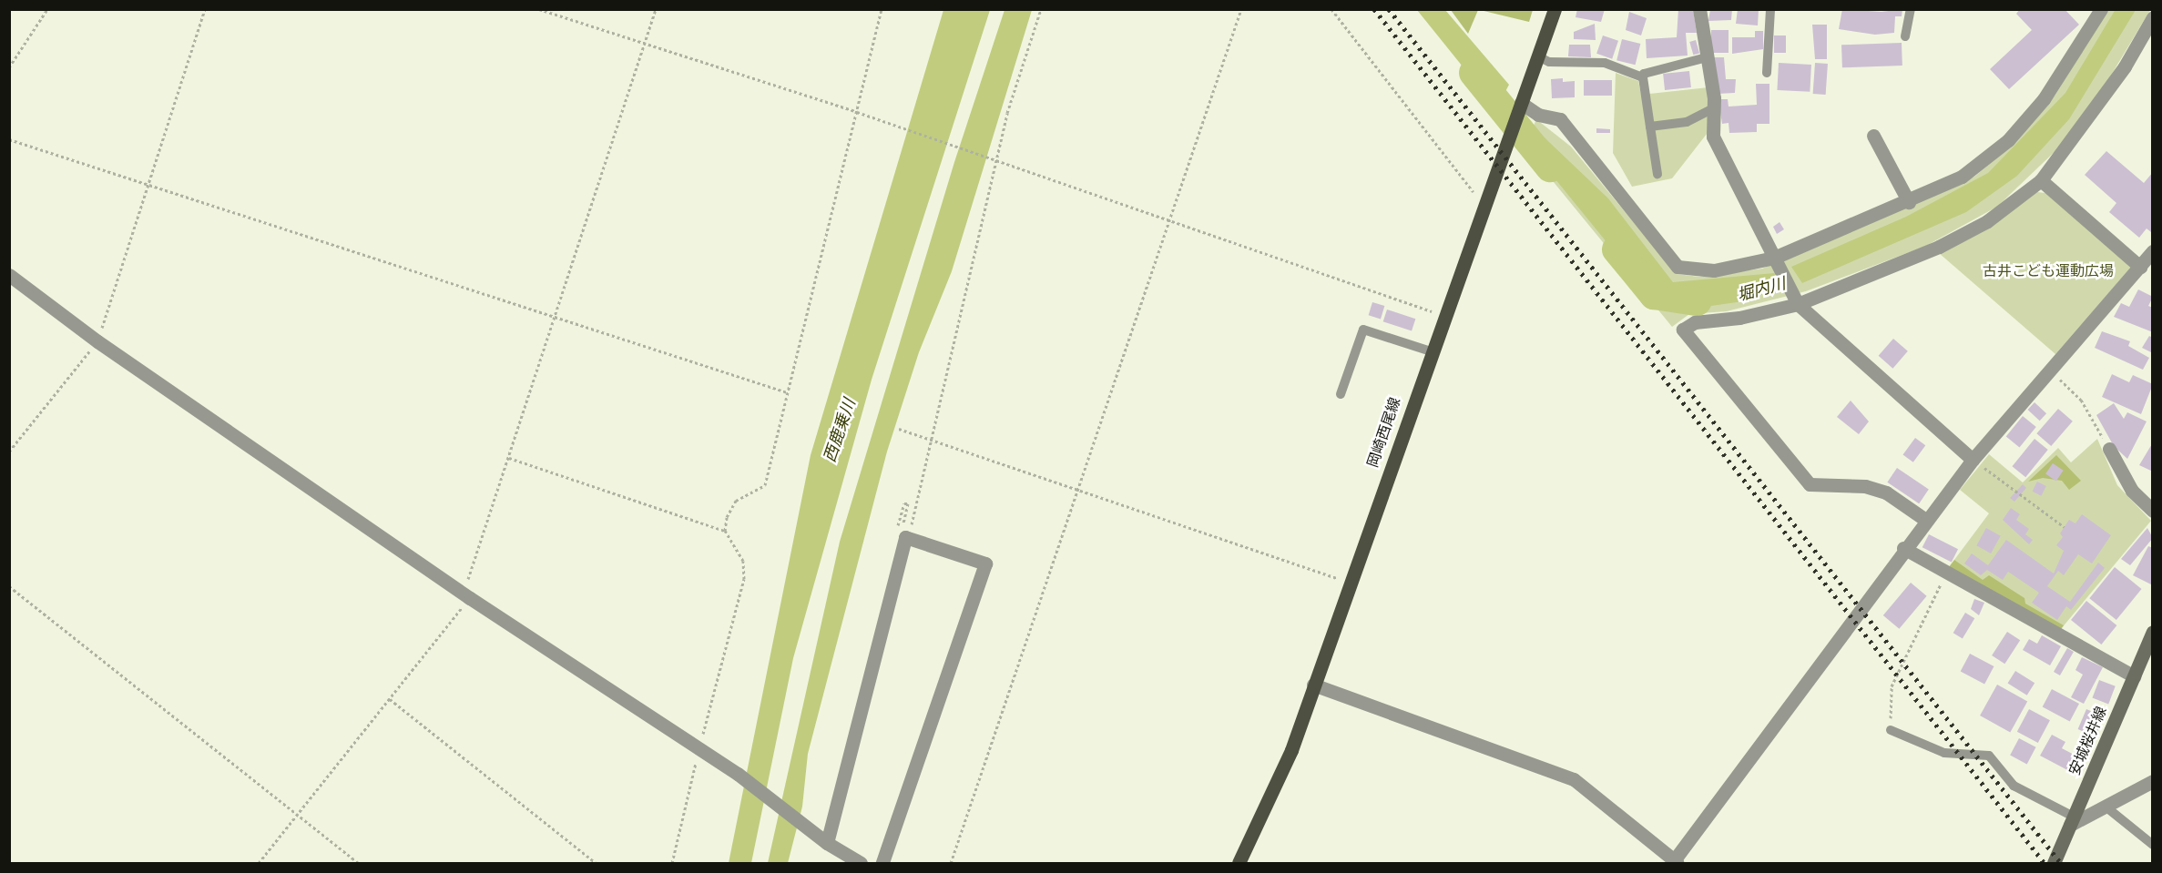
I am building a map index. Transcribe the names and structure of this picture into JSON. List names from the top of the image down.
{
  "streets": {
    "main road": ["岡崎西尾線", "安城桜井線"]
  },
  "water": ["堀内川", "西鹿乗川"],
  "parks": ["古井こども運動広場"]
}
